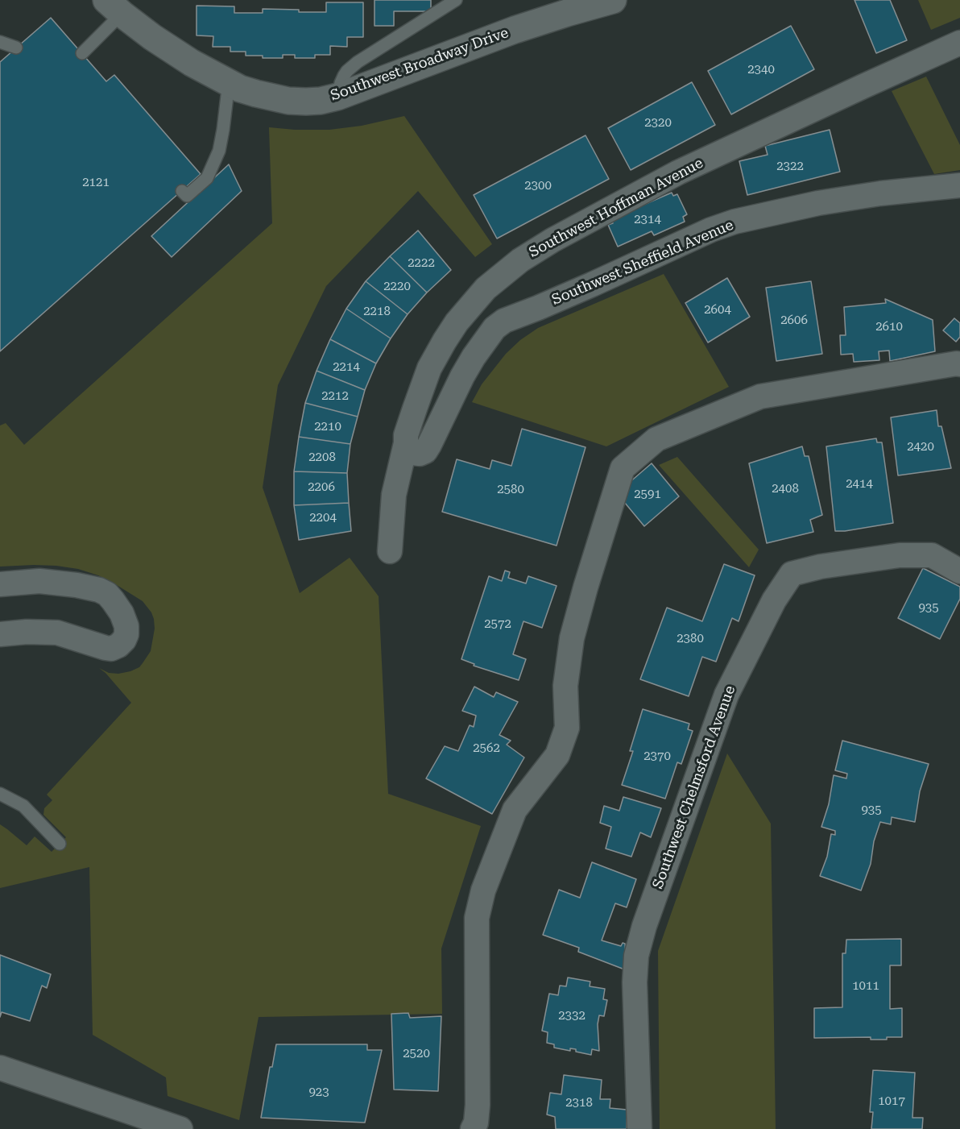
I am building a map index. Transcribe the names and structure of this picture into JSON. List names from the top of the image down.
{
  "streets": {
    "street": [
      "Southwest Broadway Drive",
      "Southwest Hoffman Avenue",
      "Southwest Sheffield Avenue",
      "Southwest Chelmsford Avenue"
    ]
  },
  "crossings": [
    ["Southwest Hoffman Avenue", "Southwest Sheffield Avenue"]
  ],
  "house_numbers": [
    "2340",
    "2320",
    "2322",
    "2121",
    "2300",
    "2314",
    "2222",
    "2220",
    "2604",
    "2218",
    "2606",
    "2610",
    "2214",
    "2212",
    "2210",
    "2420",
    "2208",
    "2414",
    "2206",
    "2408",
    "2580",
    "2591",
    "2204",
    "935",
    "2572",
    "2380",
    "2562",
    "2370",
    "935",
    "1011",
    "2332",
    "2520",
    "923",
    "1017",
    "2318"
  ]
}
